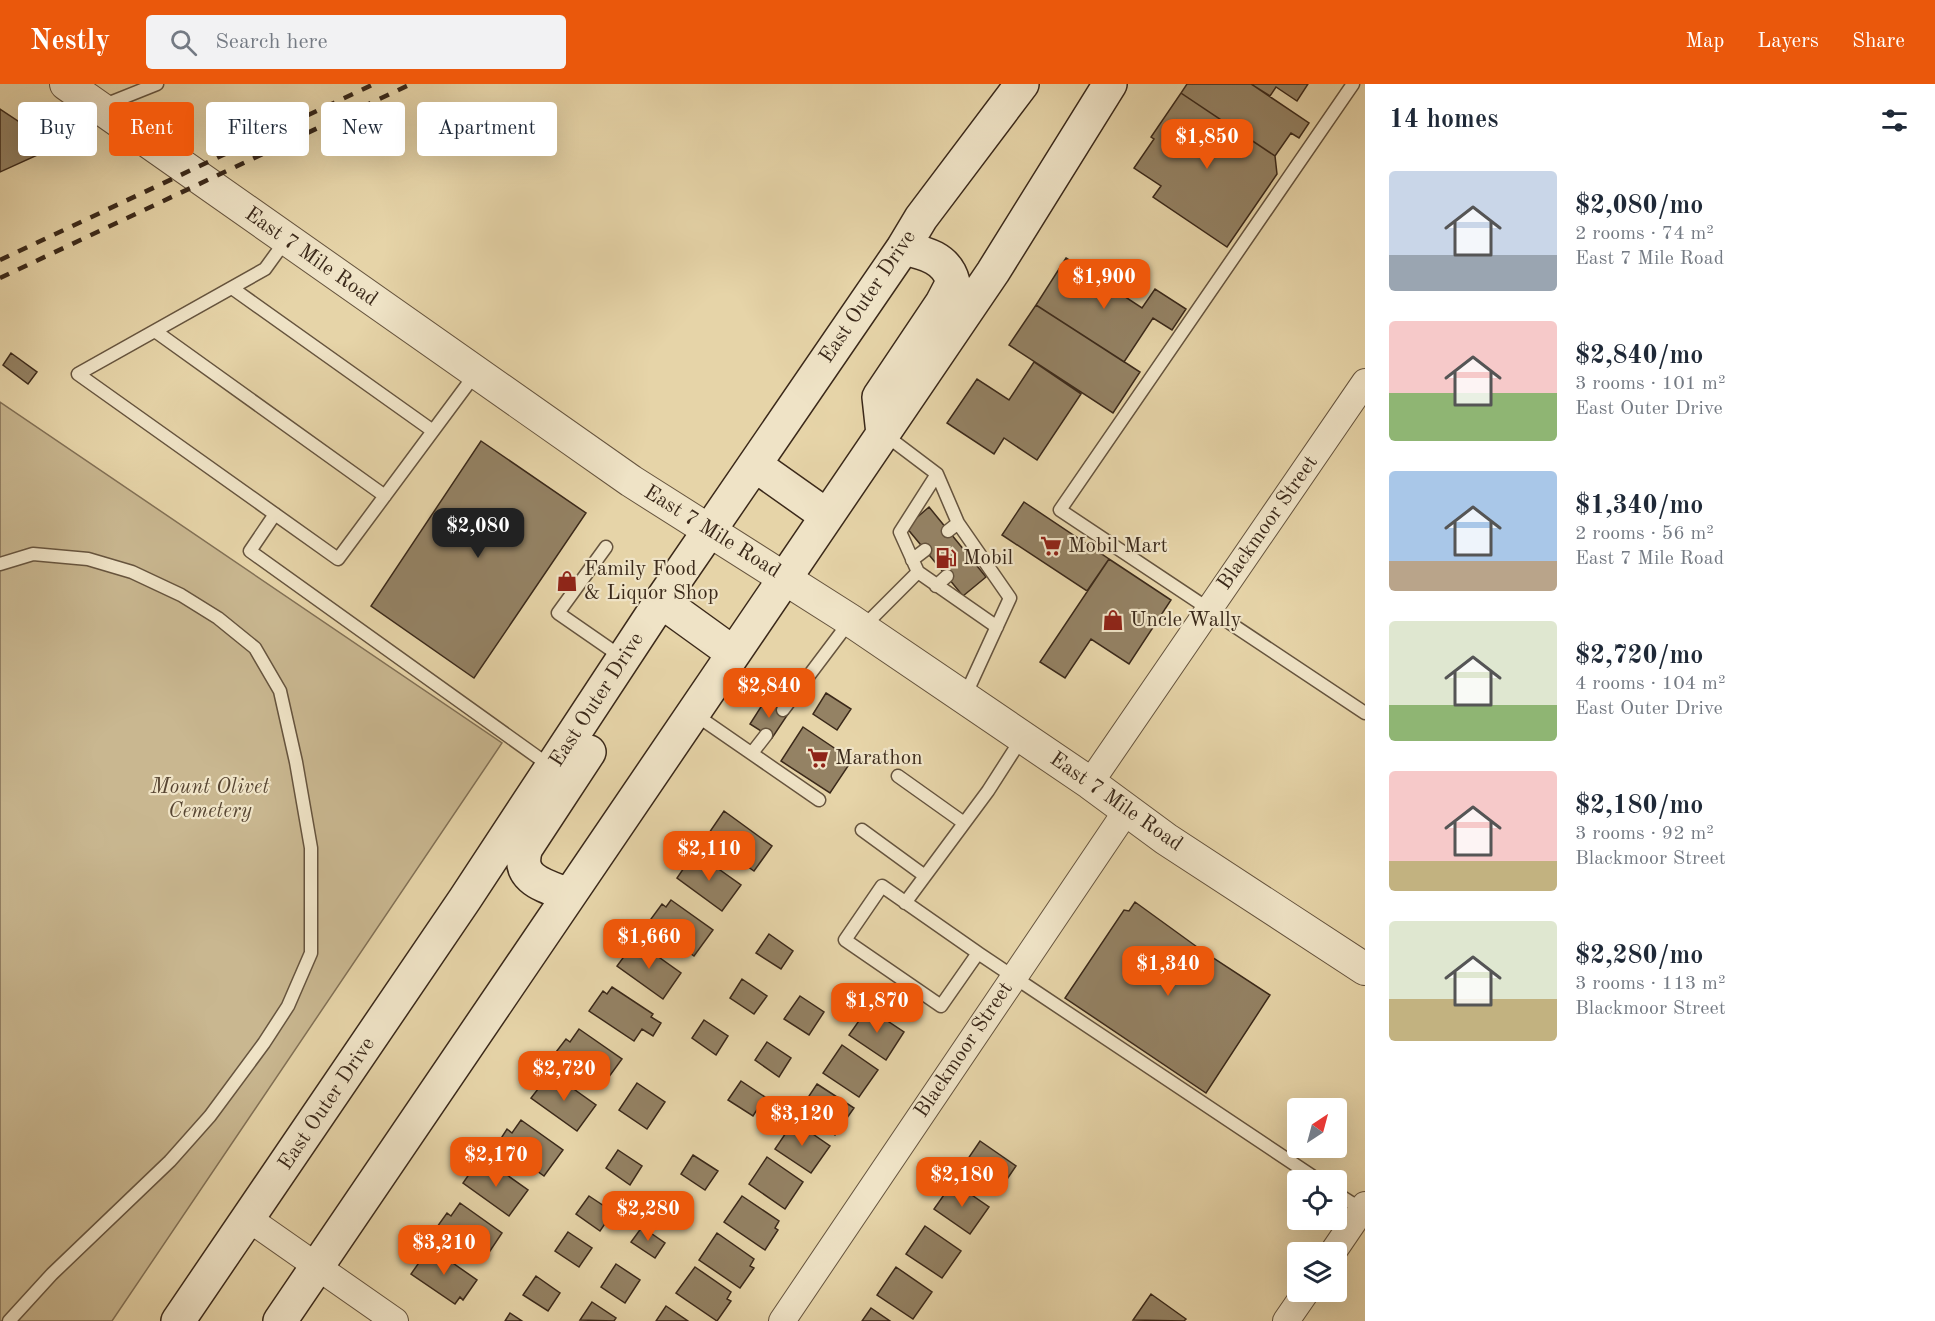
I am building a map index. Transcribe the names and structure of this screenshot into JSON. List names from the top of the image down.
{
  "streets": {
    "main road": ["East Outer Drive"],
    "street": ["East 7 Mile Road", "Blackmoor Street"]
  },
  "crossings": [
    ["East 7 Mile Road", "East Outer Drive"],
    ["East 7 Mile Road", "Blackmoor Street"]
  ],
  "parks": ["Mount Olivet Cemetery"],
  "places": {
    "supermarket": ["Mobil Mart", "Marathon"],
    "fuel station": ["Mobil"],
    "shop": ["Family Food & Liquor Shop", "Uncle Wally"]
  },
  "north": "top right",
  "page": {
    "header": "Nestly",
    "search": "Search here",
    "nav": ["Map", "Layers", "Share"],
    "heading": "14 homes",
    "chip": [
      "Buy",
      "Rent",
      "Filters",
      "New",
      "Apartment"
    ],
    "price": [
      "$1,850",
      "$1,900",
      "$2,080",
      "$2,840",
      "$2,110",
      "$1,660",
      "$1,340",
      "$1,870",
      "$2,720",
      "$3,120",
      "$2,170",
      "$2,180",
      "$2,280",
      "$3,210"
    ],
    "list": [
      {
        "name": "$2,080/mo",
        "note": "2 rooms · 74 m² · East 7 Mile Road"
      },
      {
        "name": "$2,840/mo",
        "note": "3 rooms · 101 m² · East Outer Drive"
      },
      {
        "name": "$1,340/mo",
        "note": "2 rooms · 56 m² · East 7 Mile Road"
      },
      {
        "name": "$2,720/mo",
        "note": "4 rooms · 104 m² · East Outer Drive"
      },
      {
        "name": "$2,180/mo",
        "note": "3 rooms · 92 m² · Blackmoor Street"
      },
      {
        "name": "$2,280/mo",
        "note": "3 rooms · 113 m² · Blackmoor Street"
      }
    ]
  }
}
